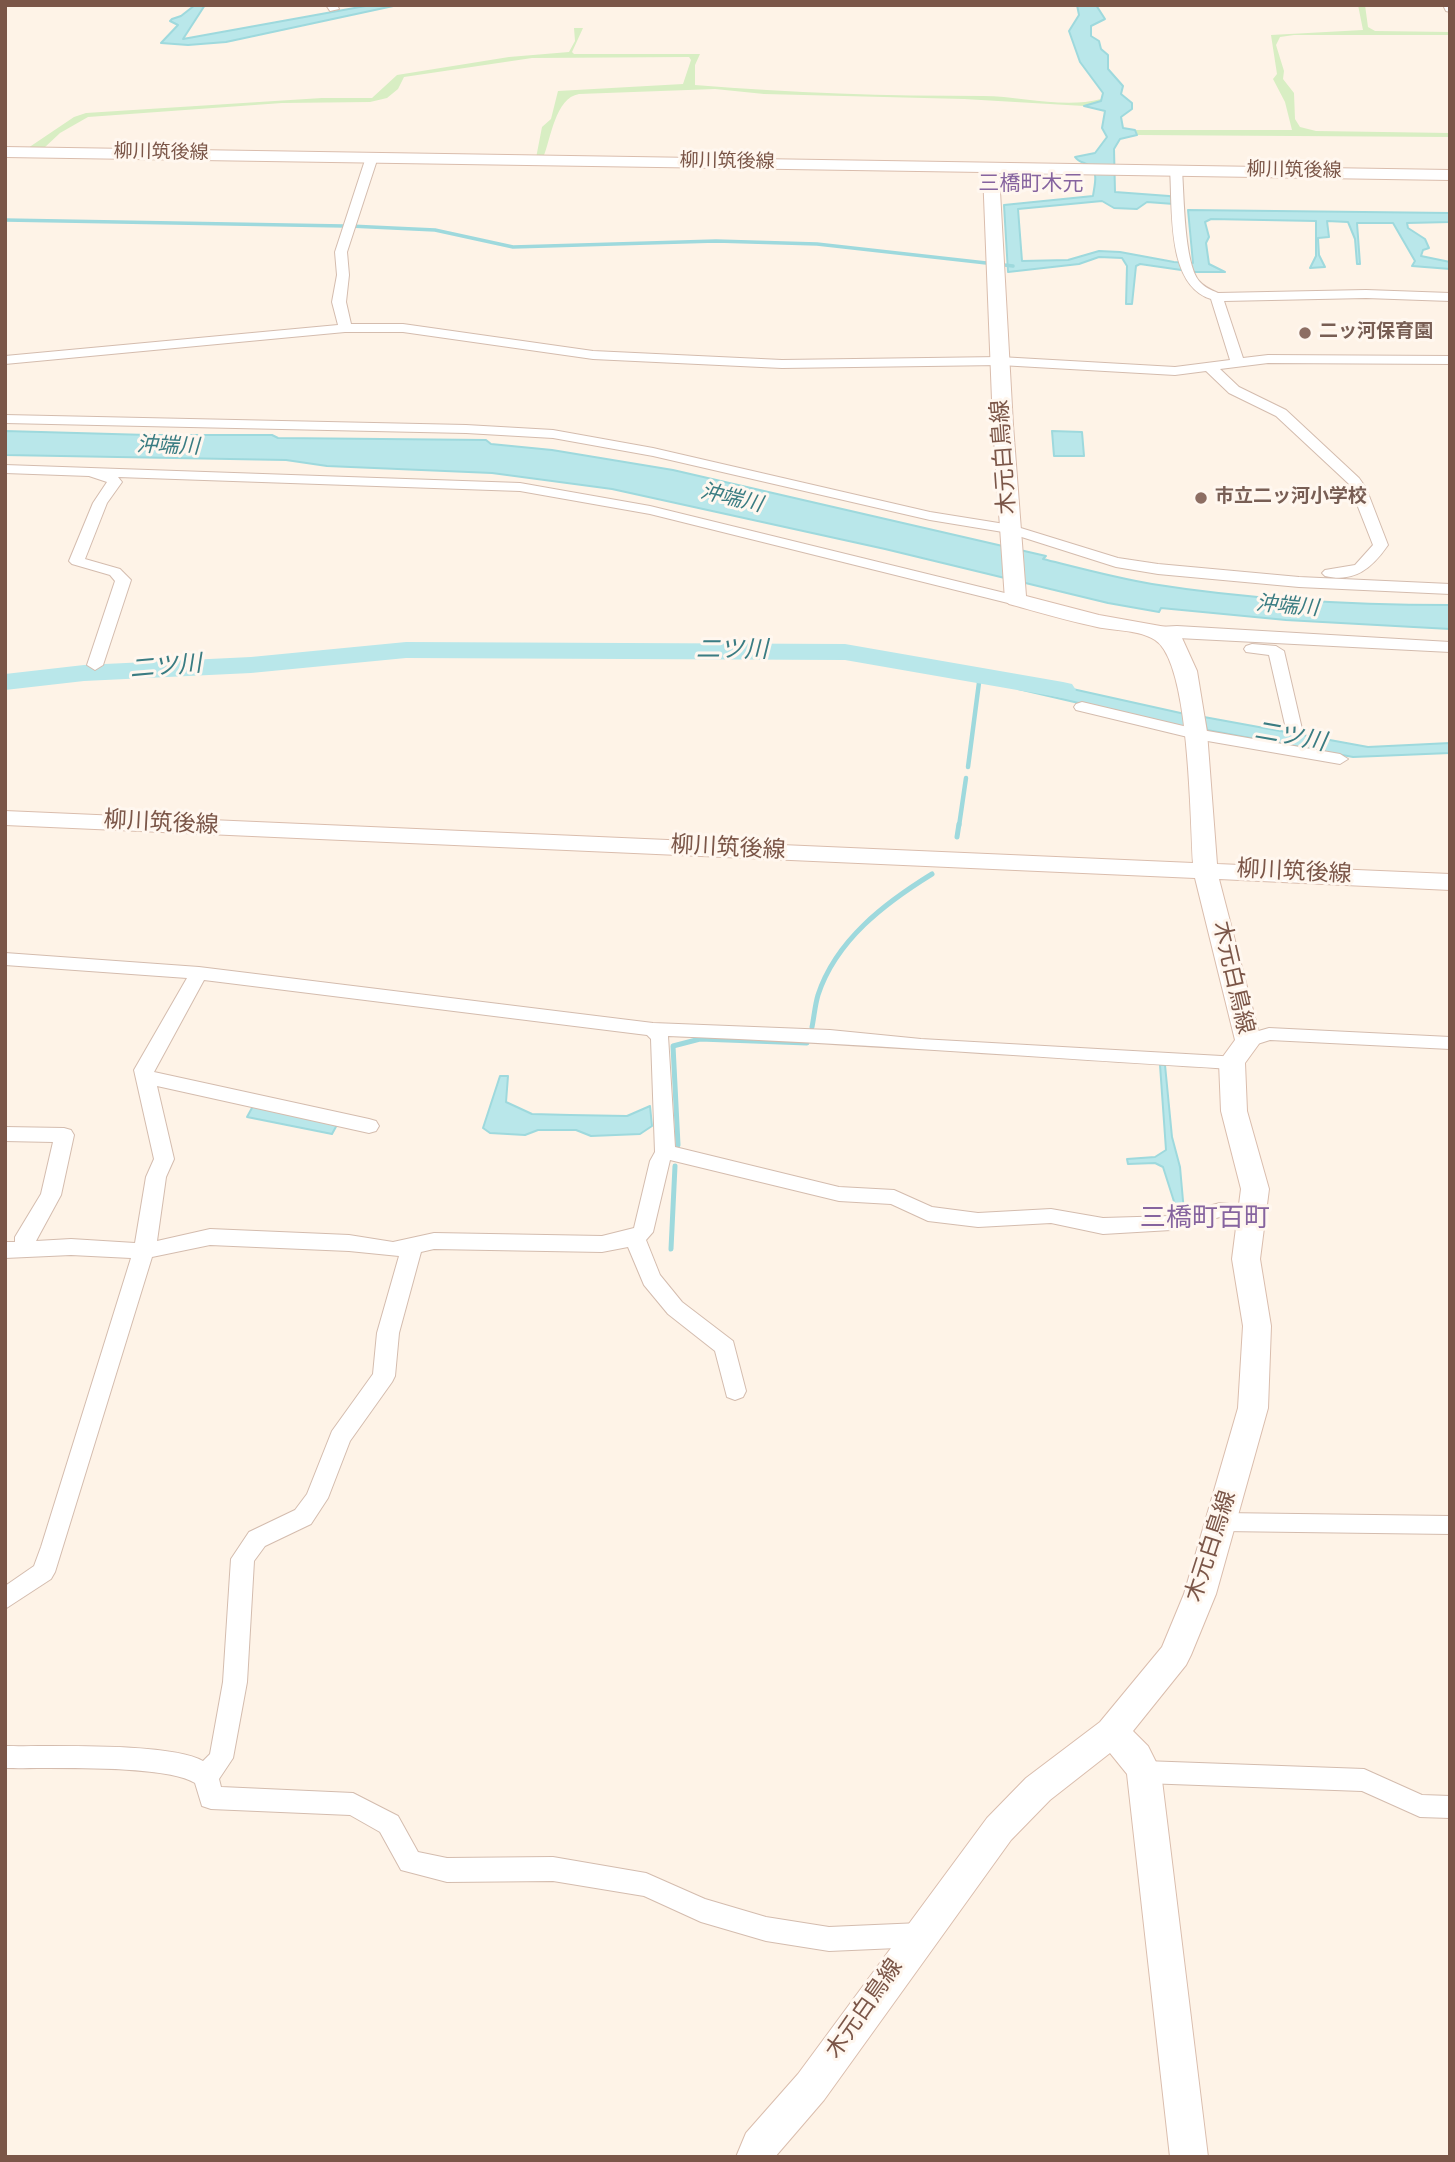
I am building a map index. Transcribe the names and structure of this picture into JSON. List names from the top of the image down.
{
  "streets": {
    "main road": ["柳川筑後線", "木元白鳥線"]
  },
  "crossings": [
    ["柳川筑後線", "木元白鳥線"]
  ],
  "districts": ["三橋町木元", "三橋町百町"],
  "water": ["沖端川", "二ツ川"],
  "places": ["二ッ河保育園", "市立二ッ河小学校"]
}
